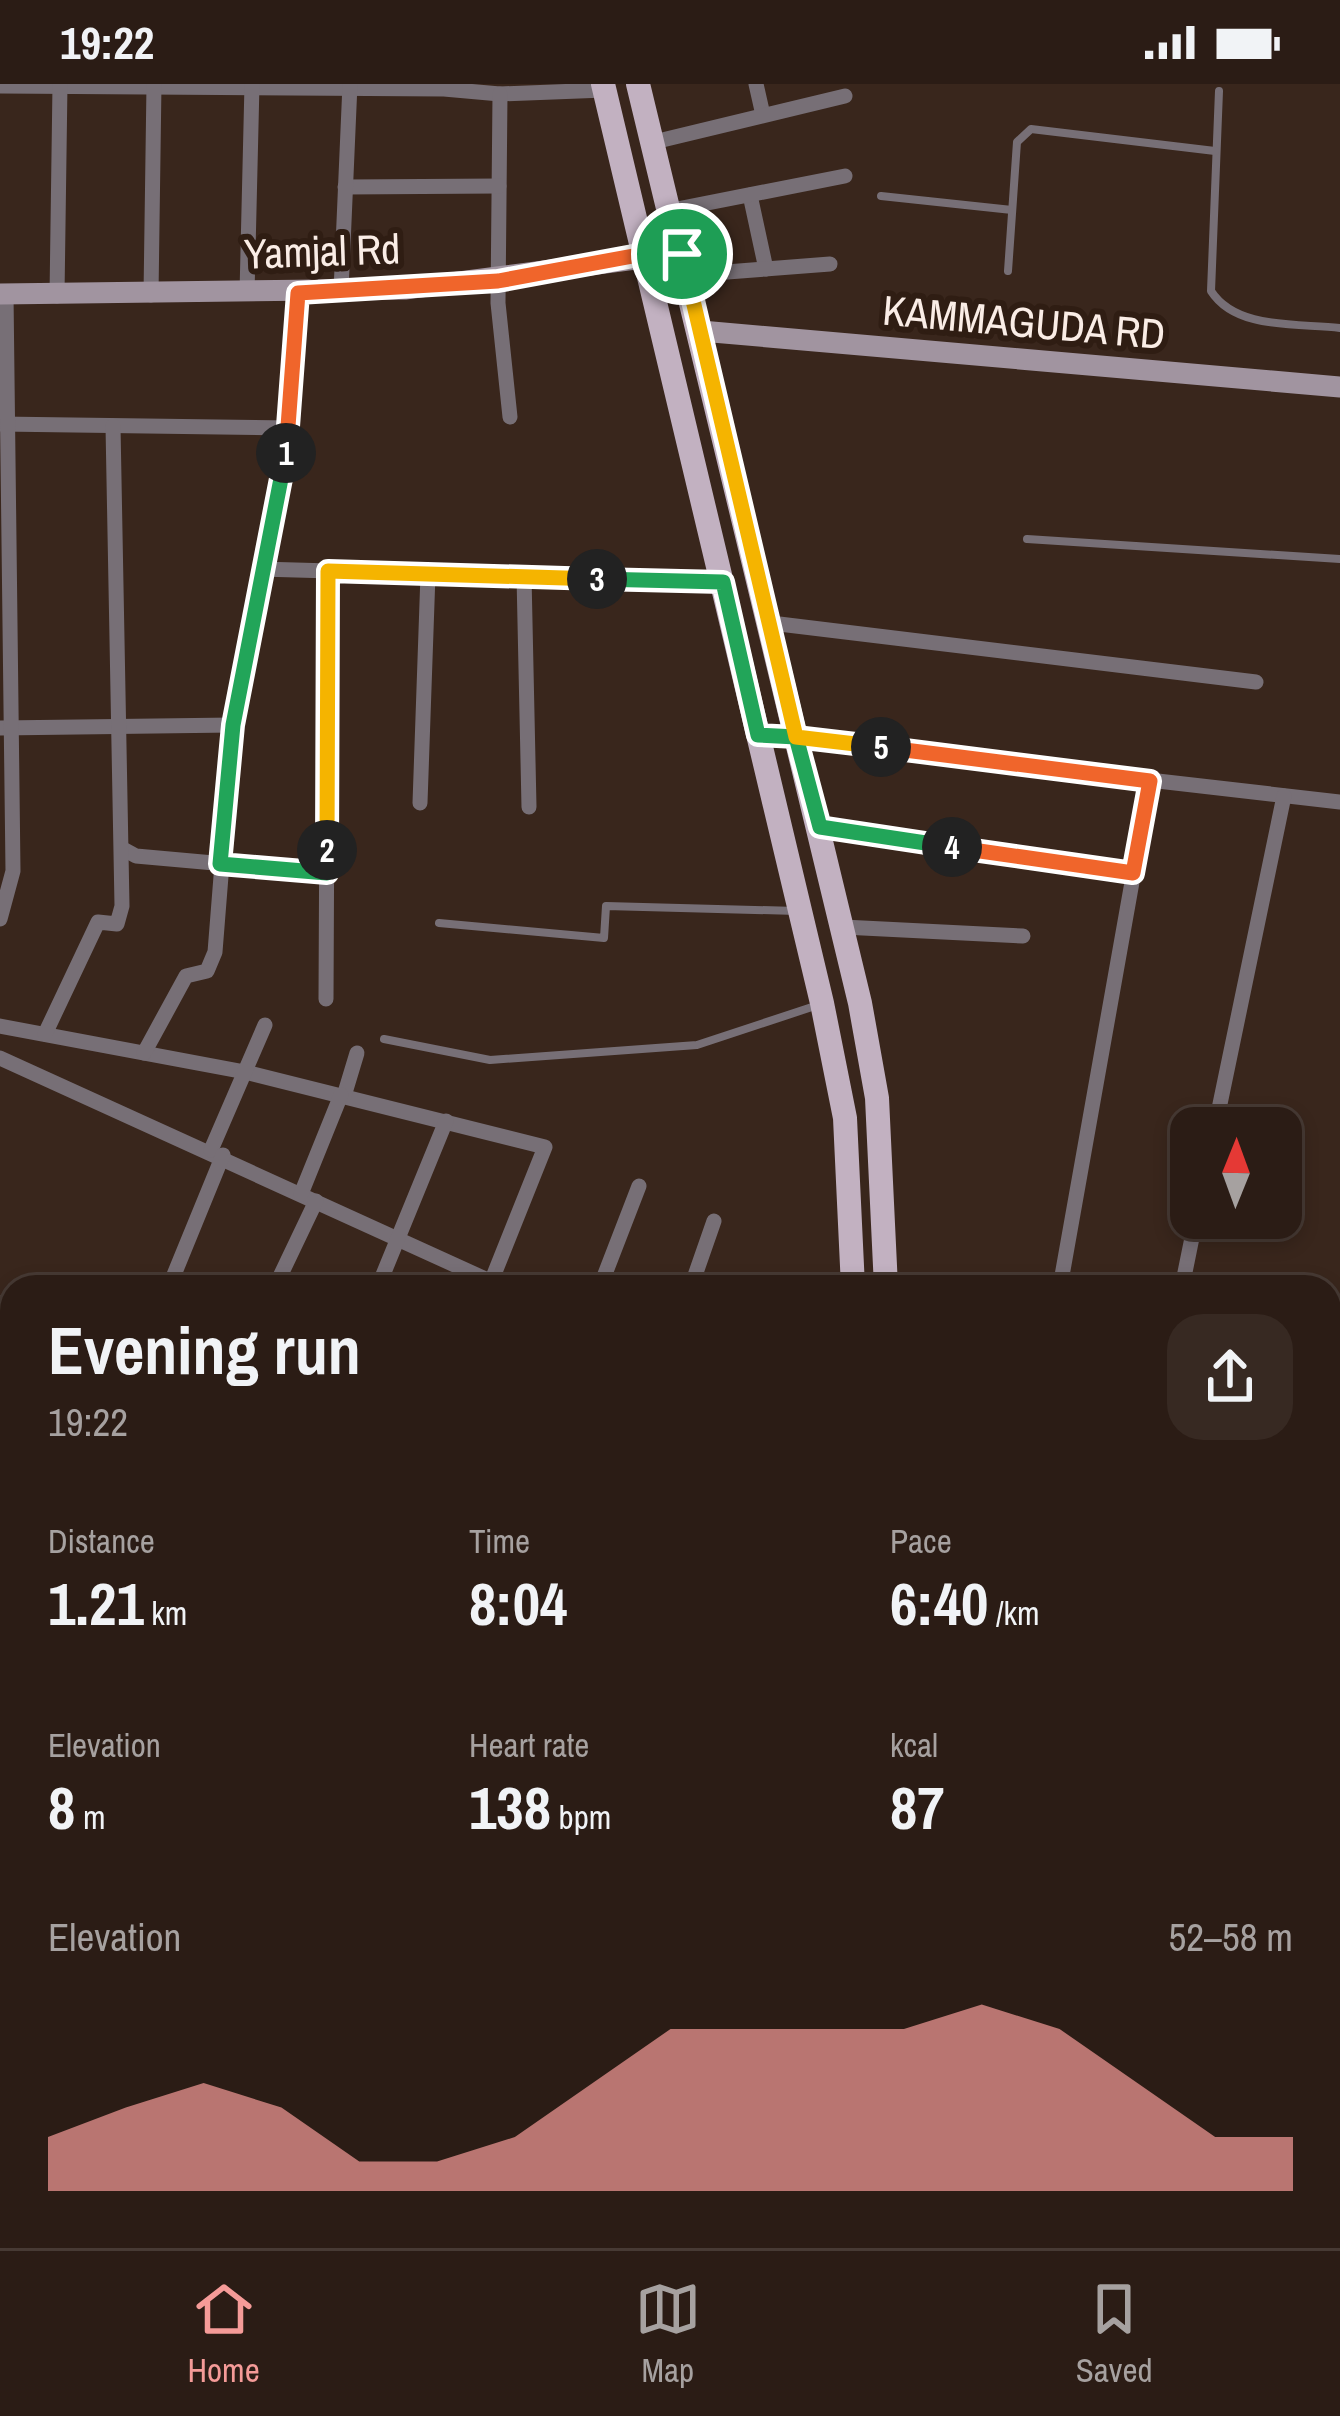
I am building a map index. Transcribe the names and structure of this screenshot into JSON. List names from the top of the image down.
{
  "streets": {
    "main road": ["Yamjal Rd", "KAMMAGUDA RD"]
  },
  "north": "top",
  "page": {
    "status": "19:22",
    "pins": [
      "1",
      "3",
      "5",
      "4",
      "2"
    ],
    "heading": ["Evening run", "19:22"],
    "stats": [
      ["Distance", "1.21 km"],
      ["Time", "8:04"],
      ["Pace", "6:40 /km"],
      ["Elevation", "8 m"],
      ["Heart rate", "138 bpm"],
      ["kcal", "87"]
    ],
    "chart": ["Elevation", "52–58 m"],
    "tabs": ["Home", "Map", "Saved"]
  }
}
